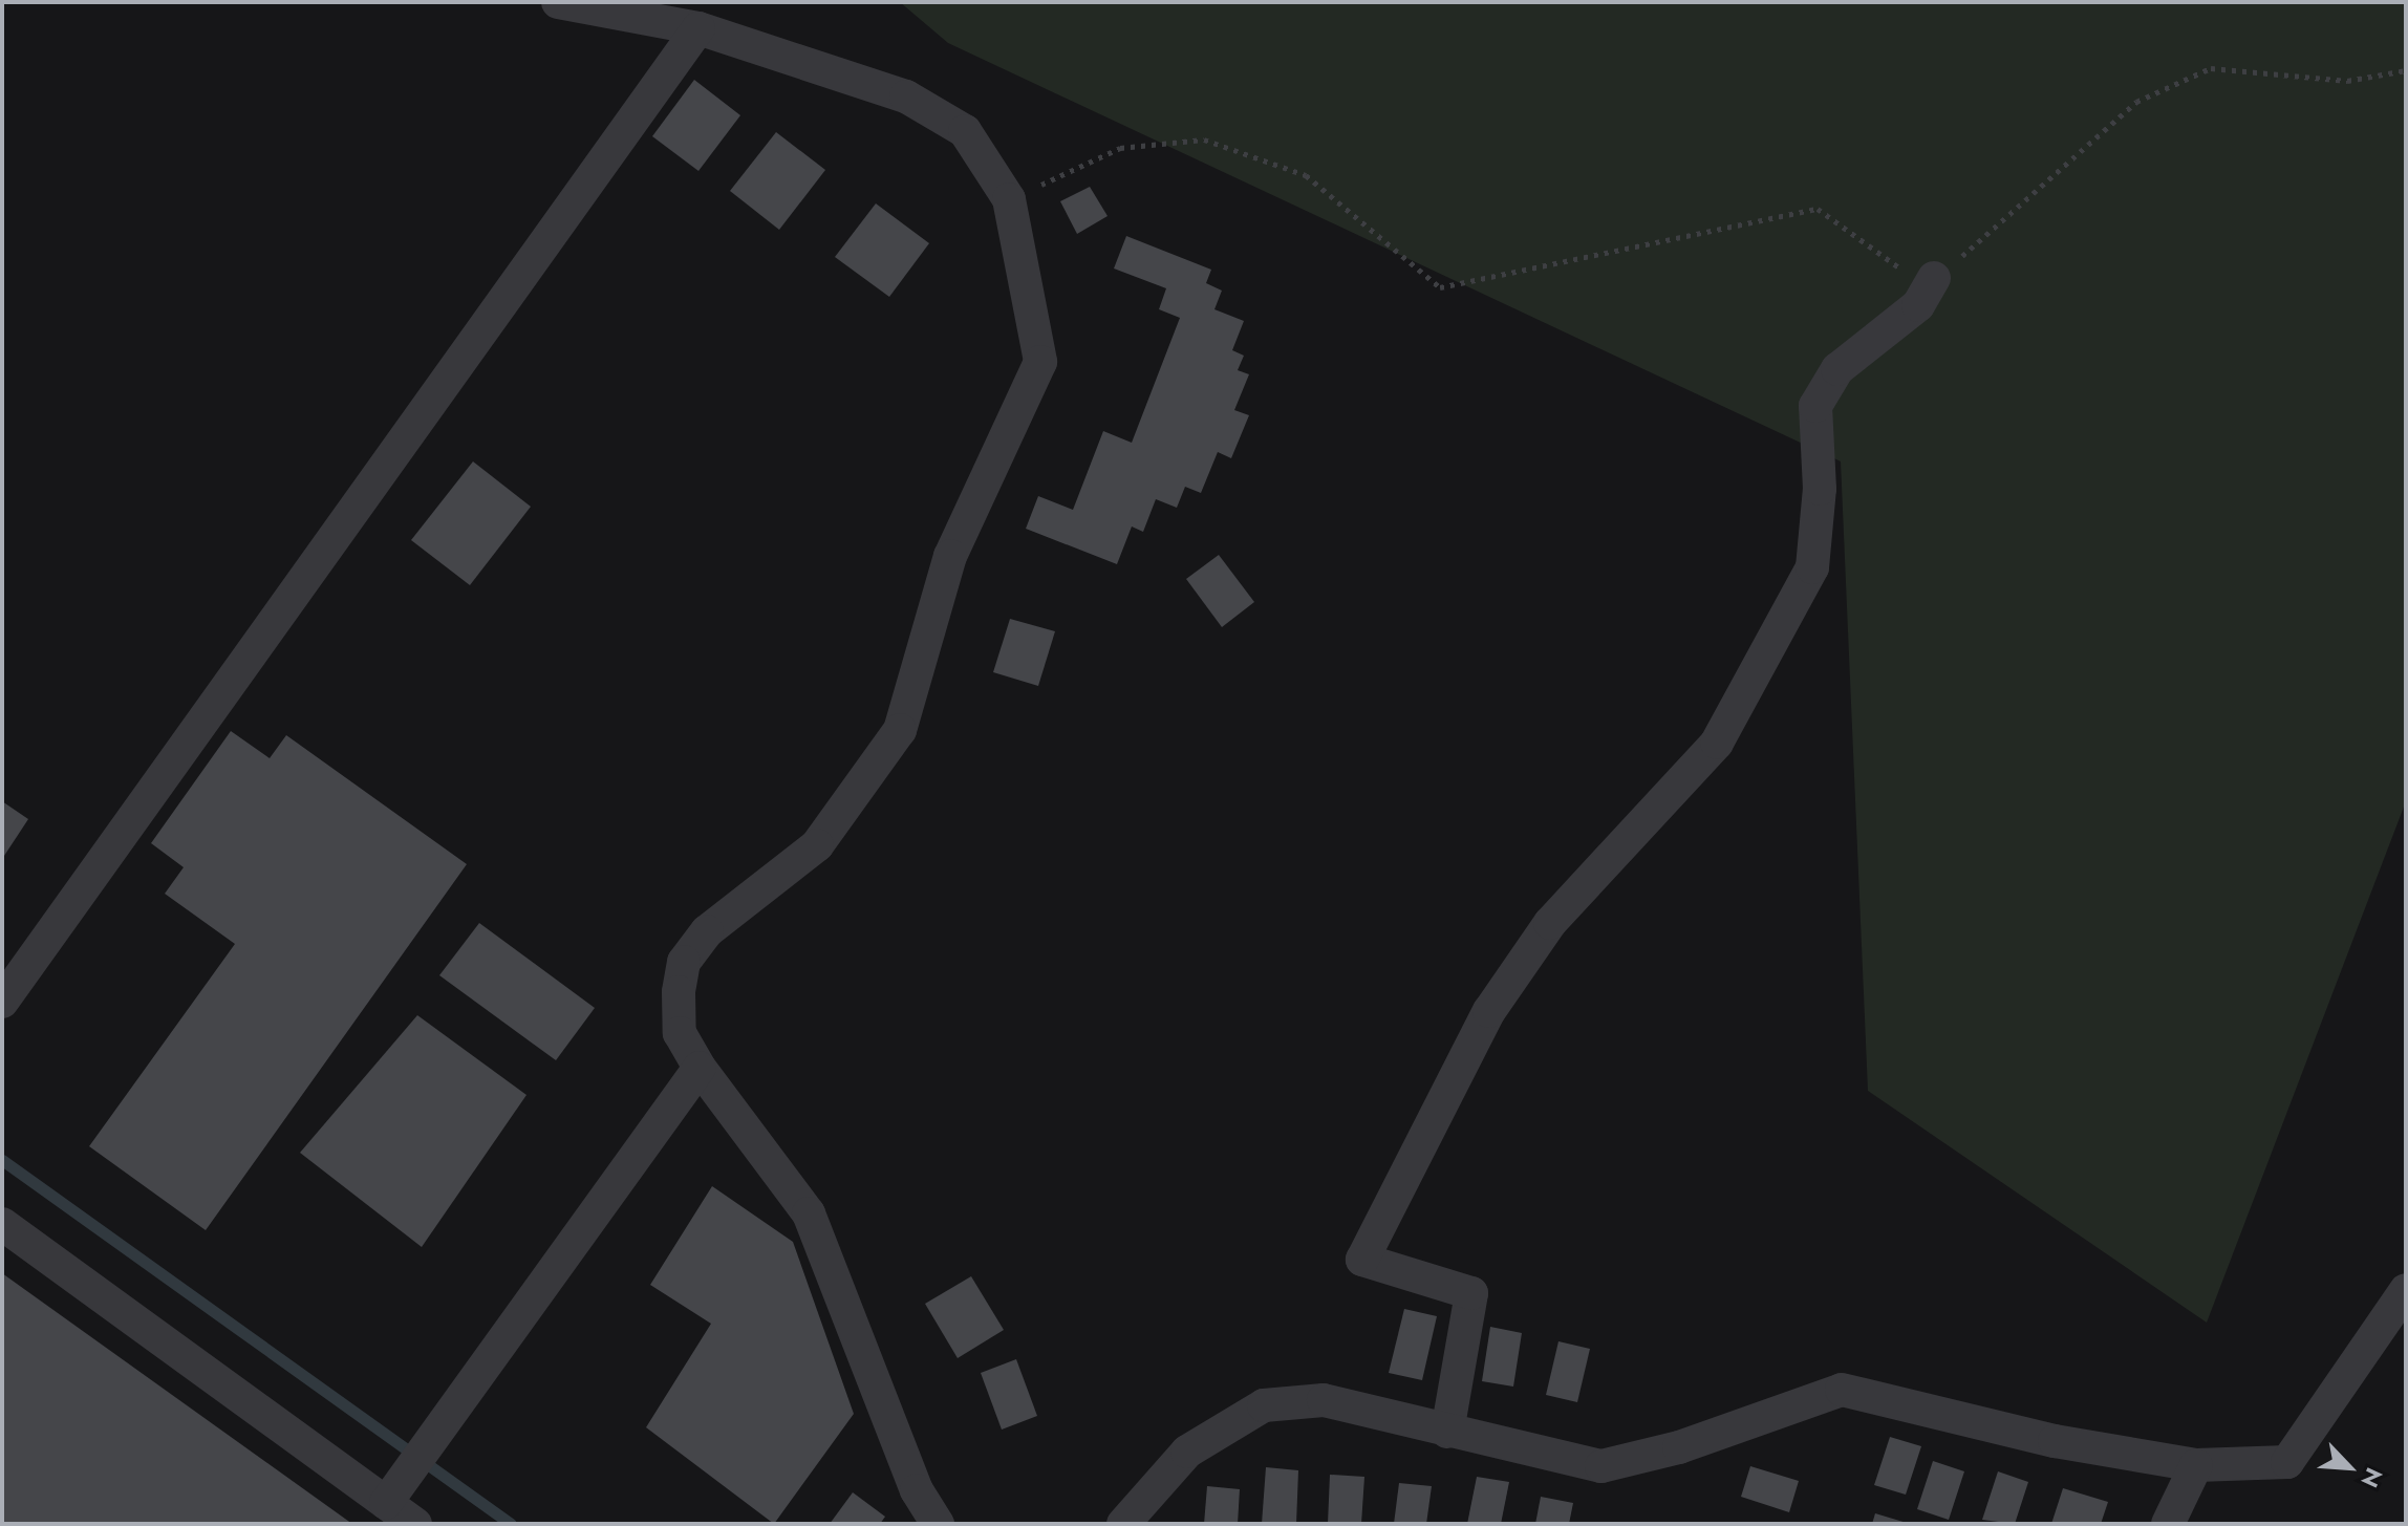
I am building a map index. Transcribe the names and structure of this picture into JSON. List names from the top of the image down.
{
  "north": "bottom right"
}
